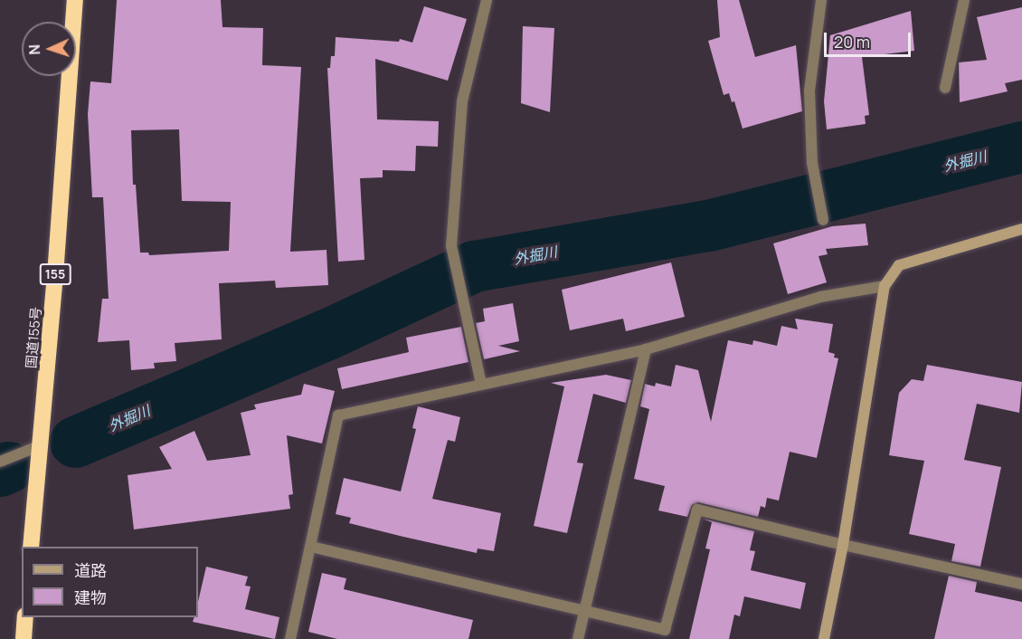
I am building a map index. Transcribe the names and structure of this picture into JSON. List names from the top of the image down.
{
  "streets": {
    "highway": ["155", "国道155号"]
  },
  "water": ["外掘川"],
  "legend": ["道路", "建物"],
  "scale_bar": "20 m",
  "north": "left"
}
